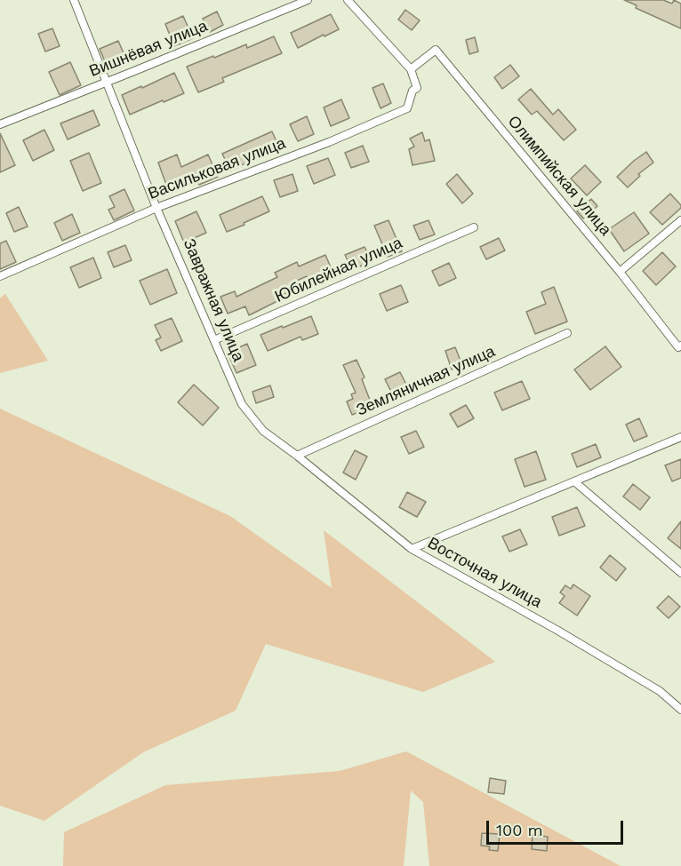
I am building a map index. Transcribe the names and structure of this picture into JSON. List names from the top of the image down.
{
  "streets": {
    "street": [
      "Вишнёвая улица",
      "Васильковая улица",
      "Олимпийская улица",
      "Юбилейная улица",
      "Завражная улица",
      "Земляничная улица",
      "Восточная улица"
    ]
  },
  "crossings": [
    ["Вишнёвая улица", "Завражная улица"],
    ["Васильковая улица", "Олимпийская улица"],
    ["Васильковая улица", "Завражная улица"],
    ["Юбилейная улица", "Завражная улица"],
    ["Завражная улица", "Земляничная улица"],
    ["Завражная улица", "Восточная улица"]
  ],
  "scale_bar": "100 m"
}
